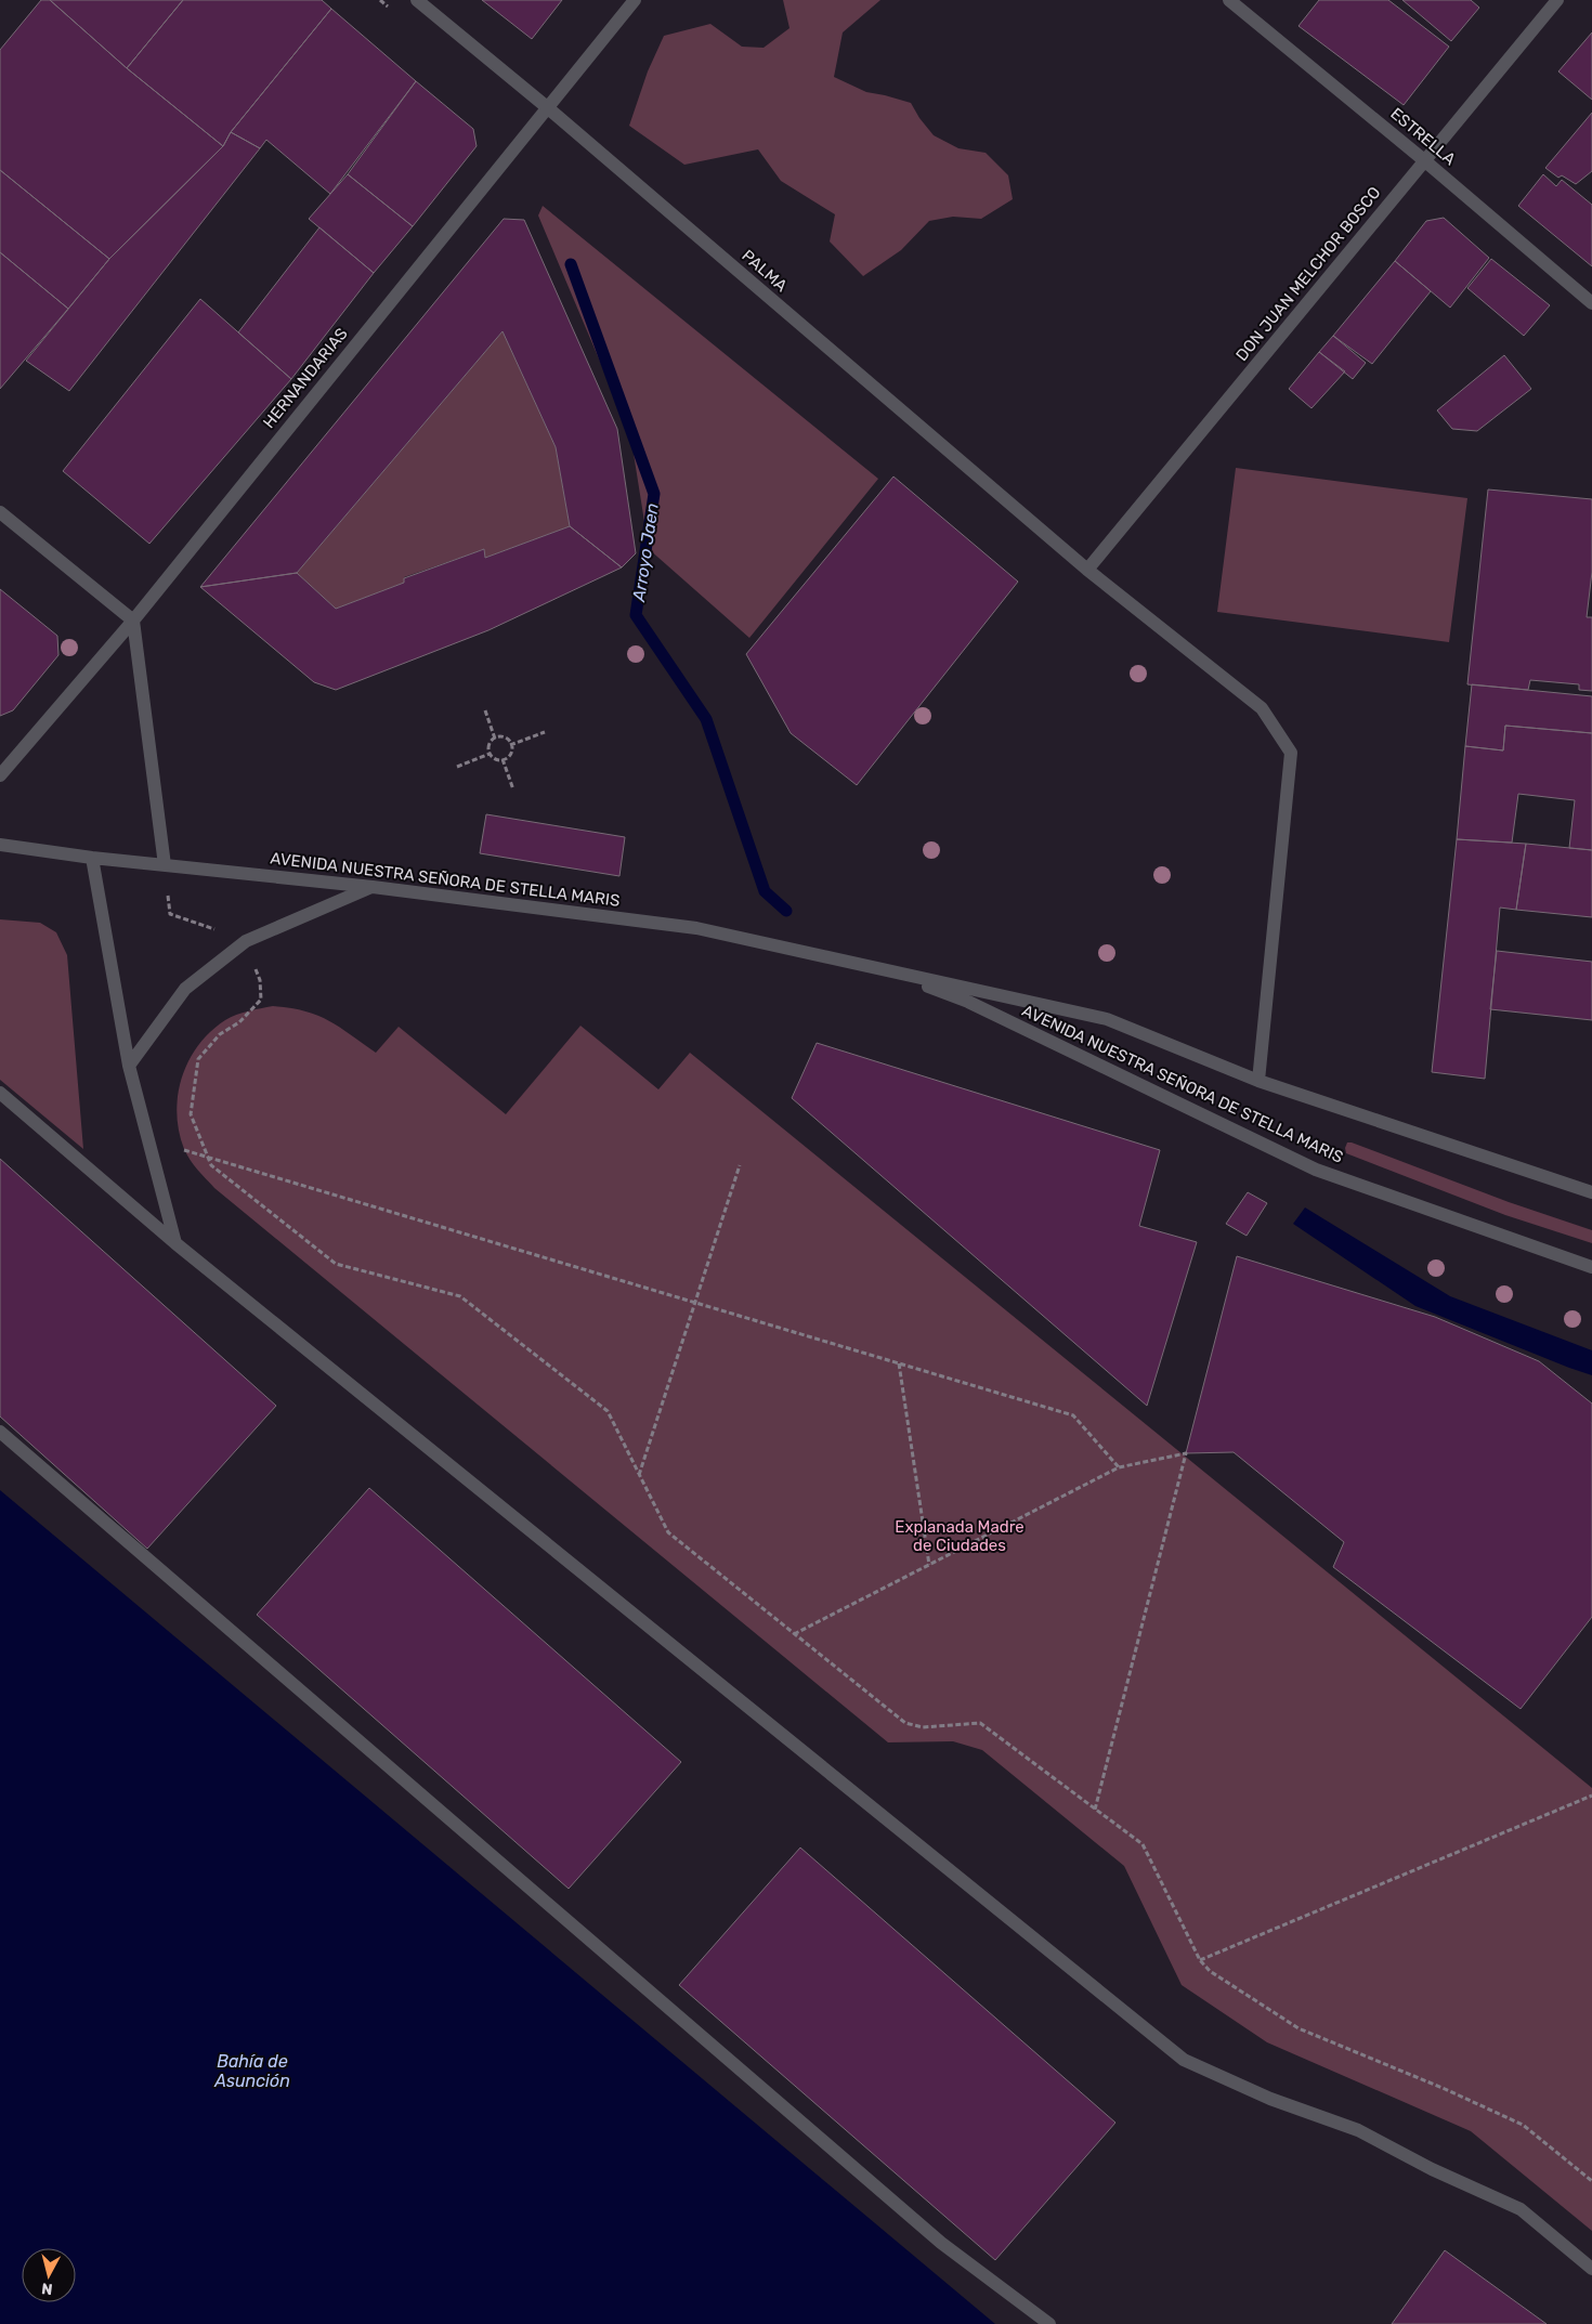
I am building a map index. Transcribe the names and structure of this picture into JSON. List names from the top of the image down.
{
  "streets": {
    "street": [
      "ESTRELLA",
      "PALMA",
      "DON JUAN MELCHOR BOSCO",
      "HERNANDARIAS",
      "AVENIDA NUESTRA SEÑORA DE STELLA MARIS"
    ]
  },
  "crossings": [
    ["ESTRELLA", "DON JUAN MELCHOR BOSCO"],
    ["PALMA", "DON JUAN MELCHOR BOSCO"],
    ["PALMA", "HERNANDARIAS"],
    ["PALMA", "AVENIDA NUESTRA SEÑORA DE STELLA MARIS"]
  ],
  "water": ["Arroyo Jaen", "Bahía de Asunción"],
  "parks": ["Explanada Madre de Ciudades"],
  "north": "bottom"
}
